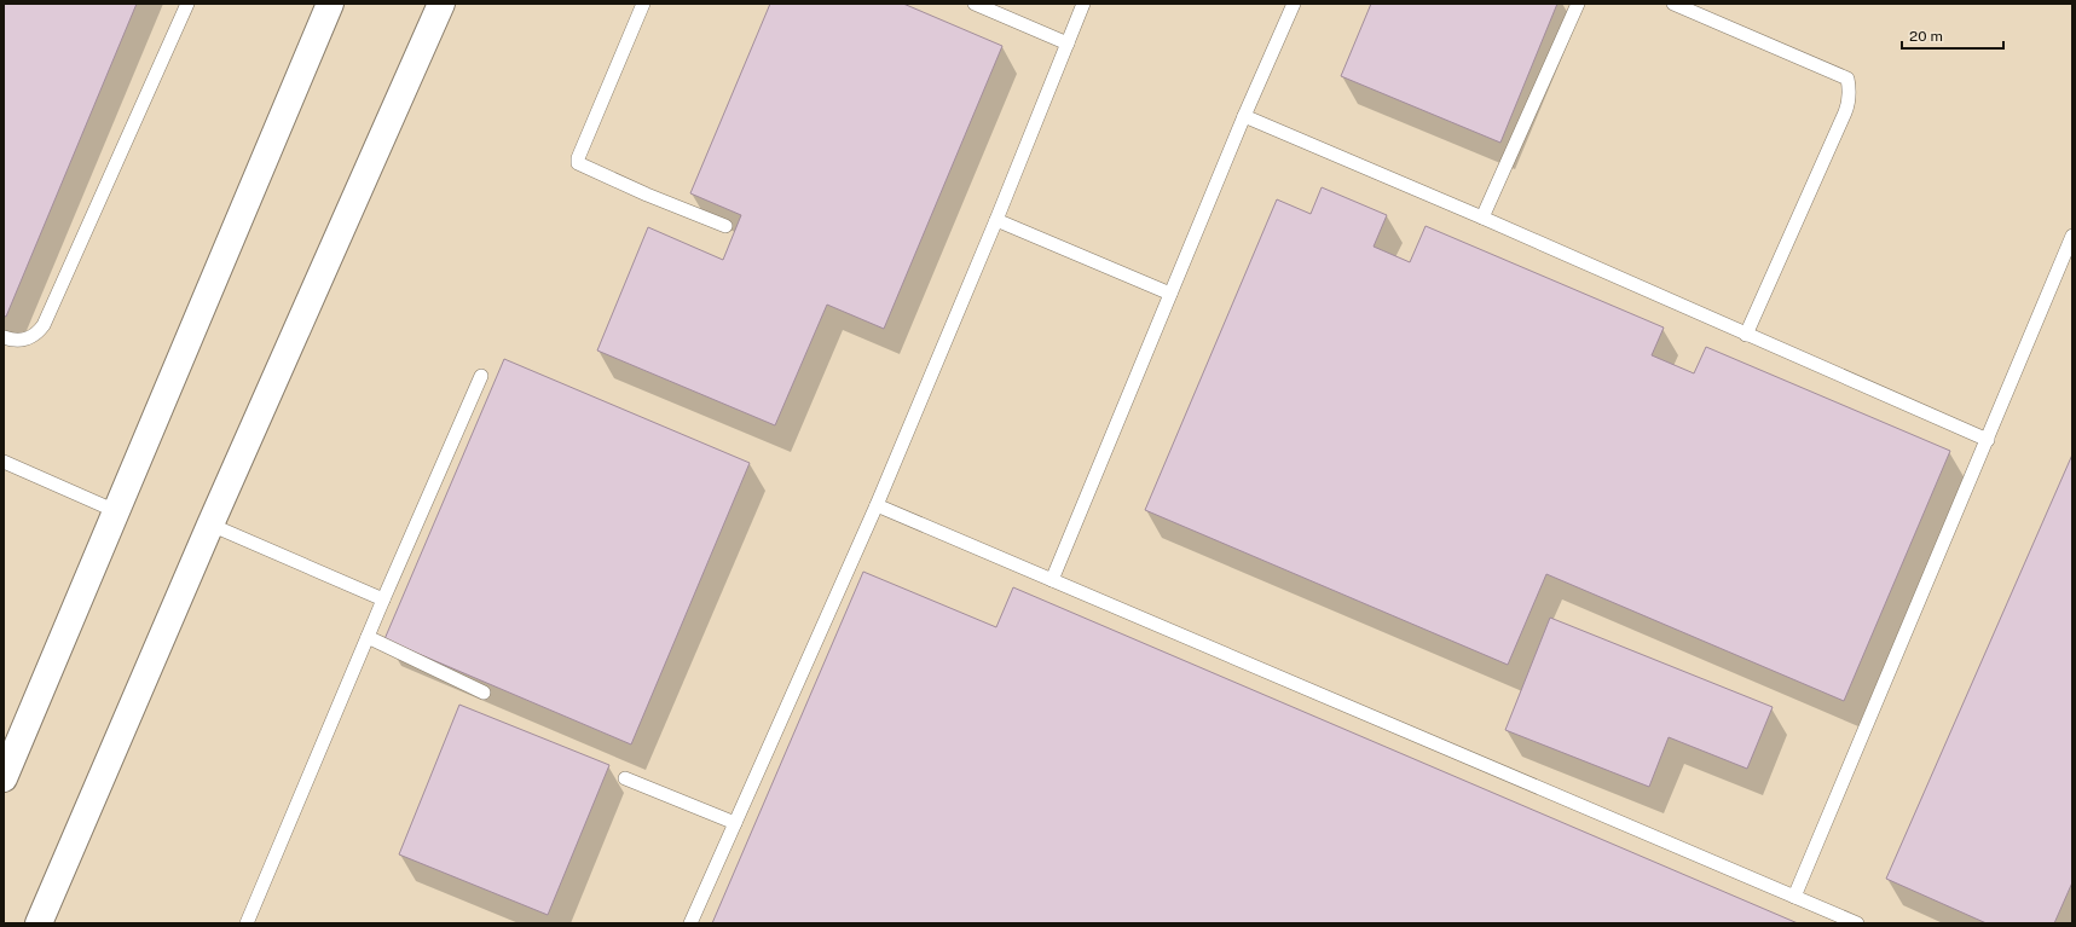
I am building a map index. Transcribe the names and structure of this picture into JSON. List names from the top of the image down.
{
  "scale_bar": "20 m"
}
